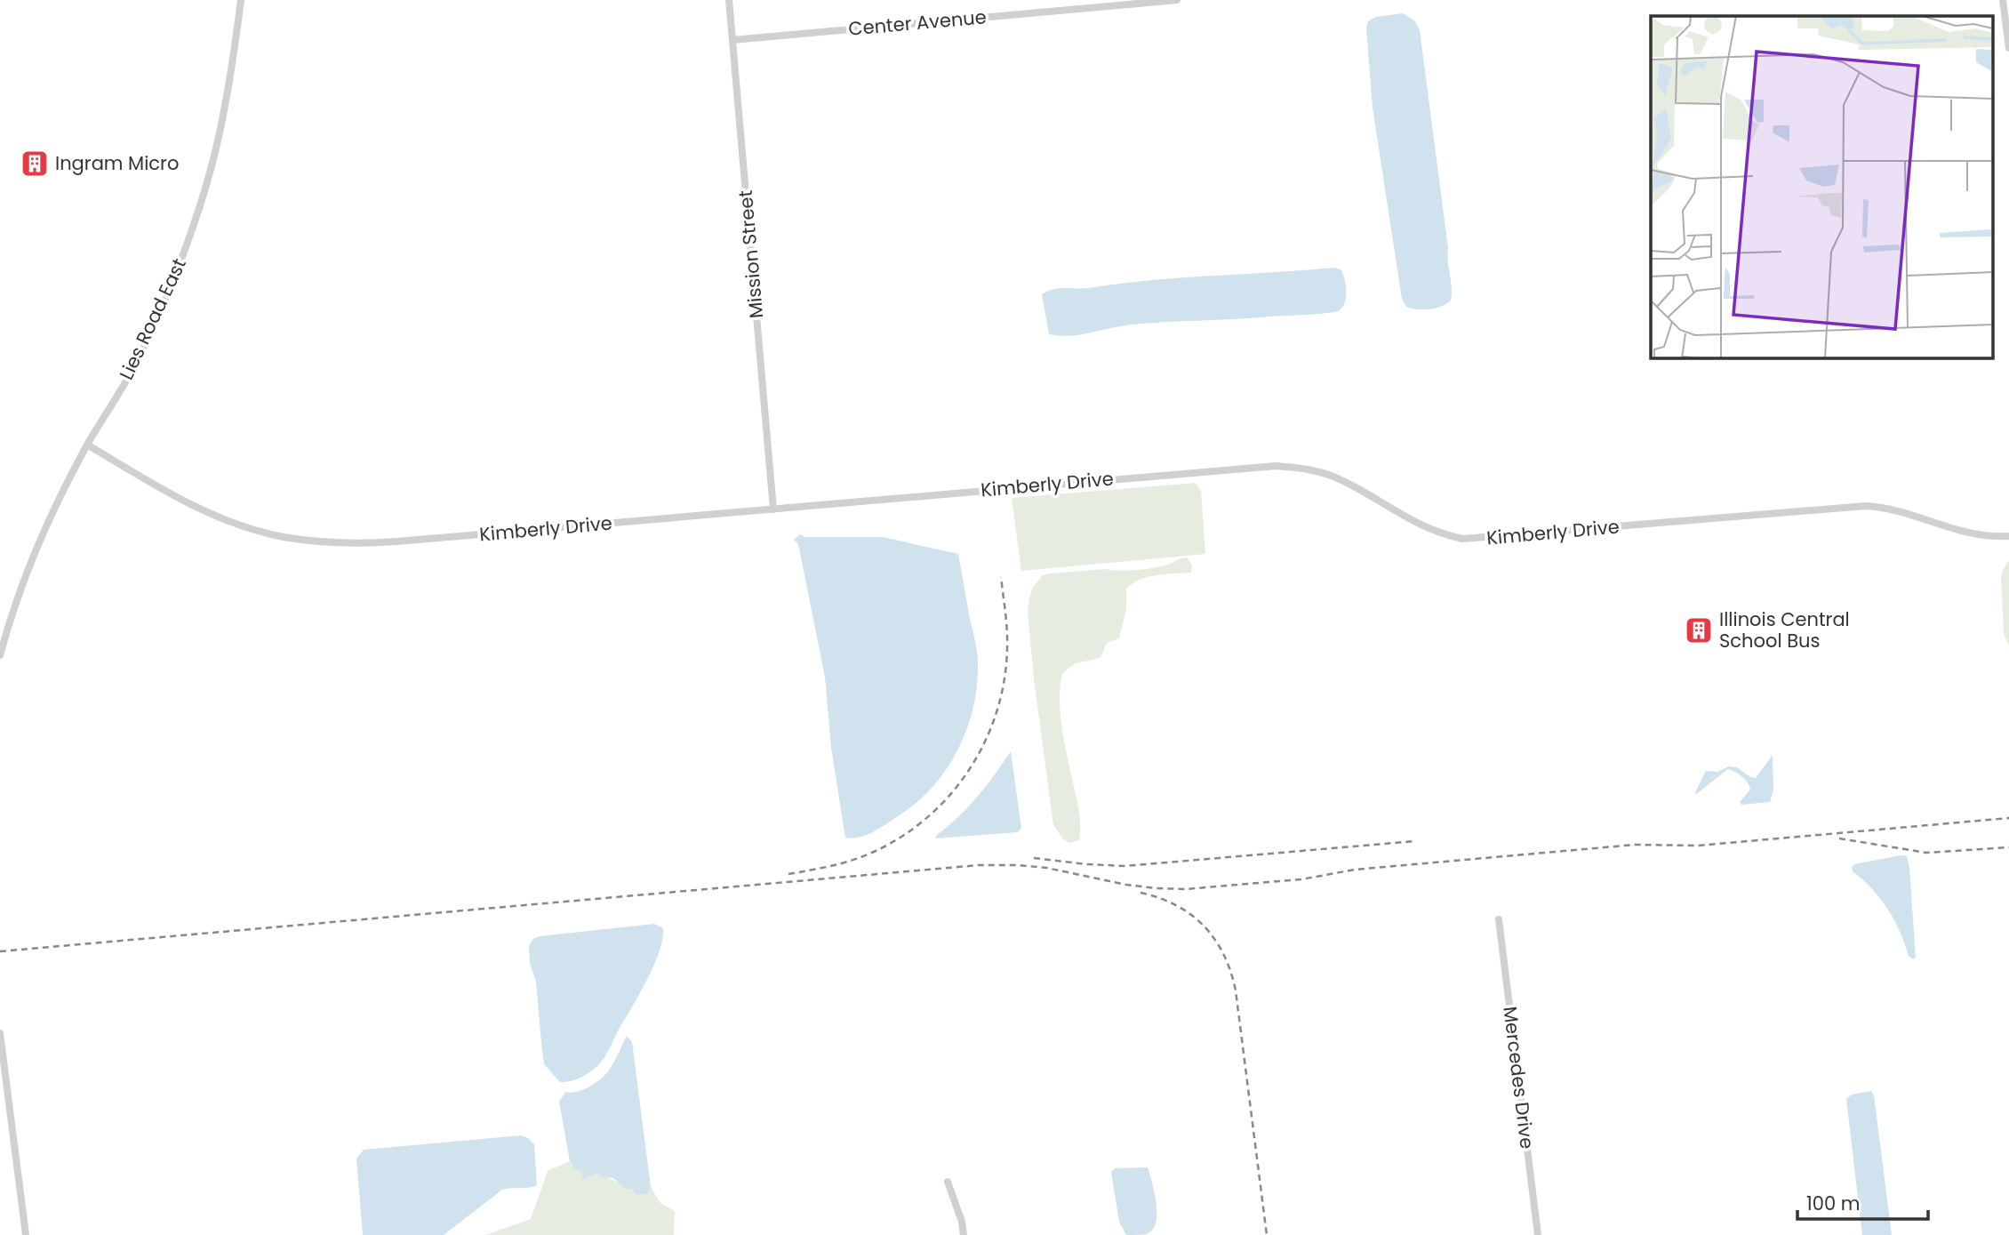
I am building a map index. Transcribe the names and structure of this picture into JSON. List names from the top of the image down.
{
  "streets": {
    "street": [
      "Center Avenue",
      "Mission Street",
      "Lies Road East",
      "Kimberly Drive",
      "Mercedes Drive"
    ]
  },
  "crossings": [
    ["Center Avenue", "Mission Street"],
    ["Mission Street", "Kimberly Drive"],
    ["Lies Road East", "Kimberly Drive"]
  ],
  "places": {
    "building": ["Ingram Micro", "Illinois Central School Bus"]
  },
  "scale_bar": "100 m"
}
